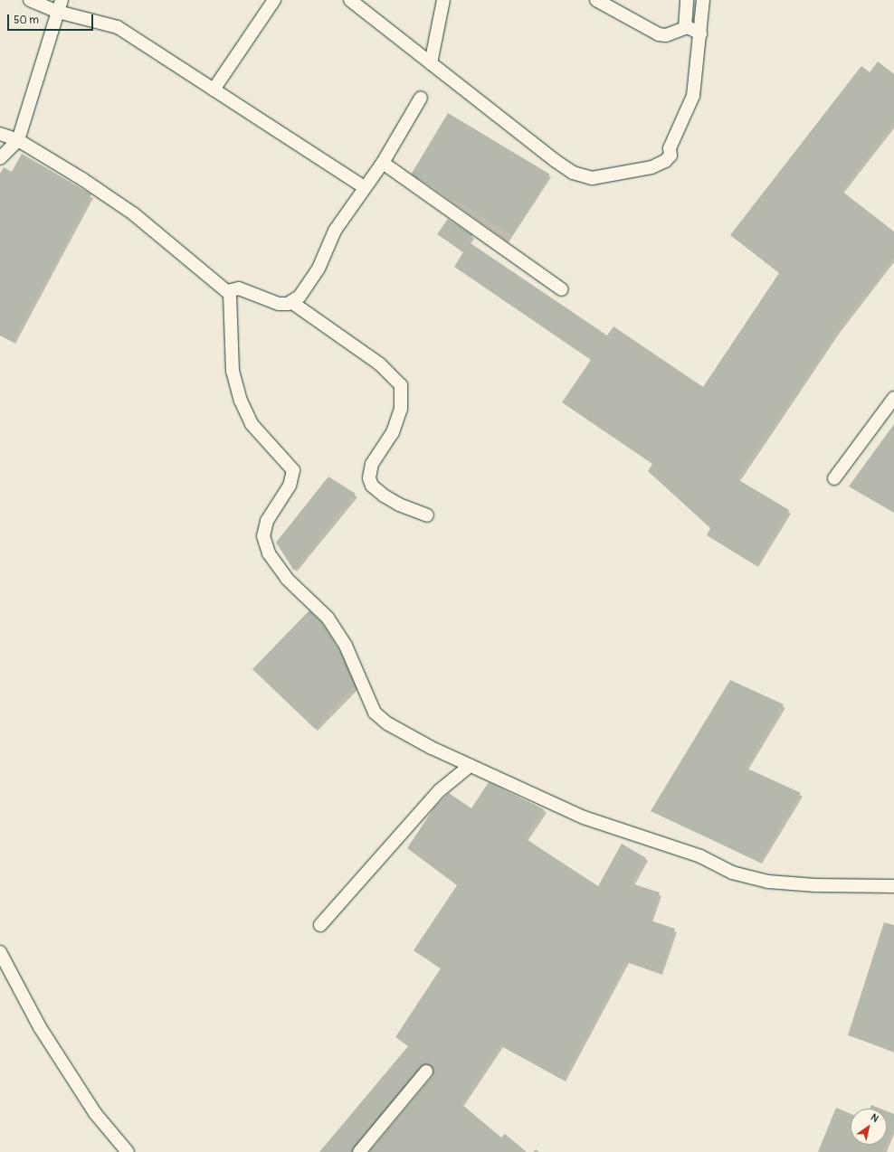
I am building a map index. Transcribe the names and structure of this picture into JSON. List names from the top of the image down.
{
  "scale_bar": "50 m",
  "north": "top right"
}
